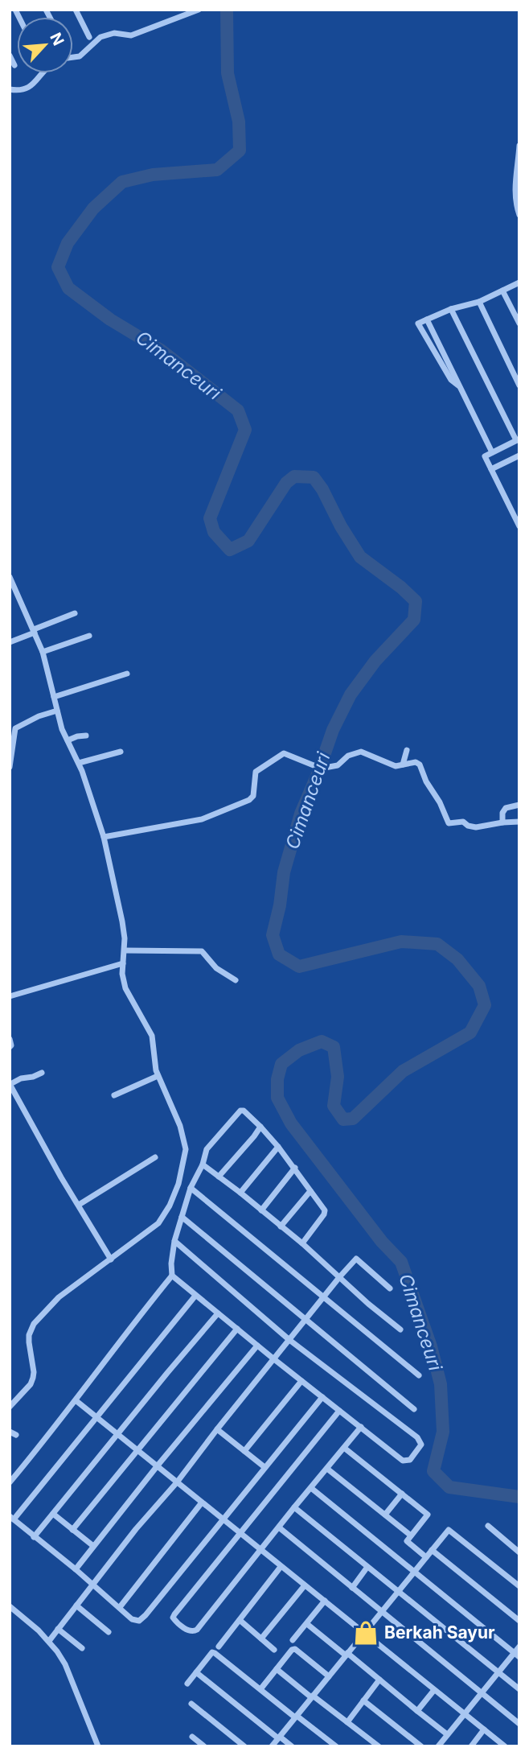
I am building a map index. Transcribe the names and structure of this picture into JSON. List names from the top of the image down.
{
  "water": ["Cimanceuri"],
  "places": {
    "shop": ["Berkah Sayur"]
  },
  "north": "top right"
}
